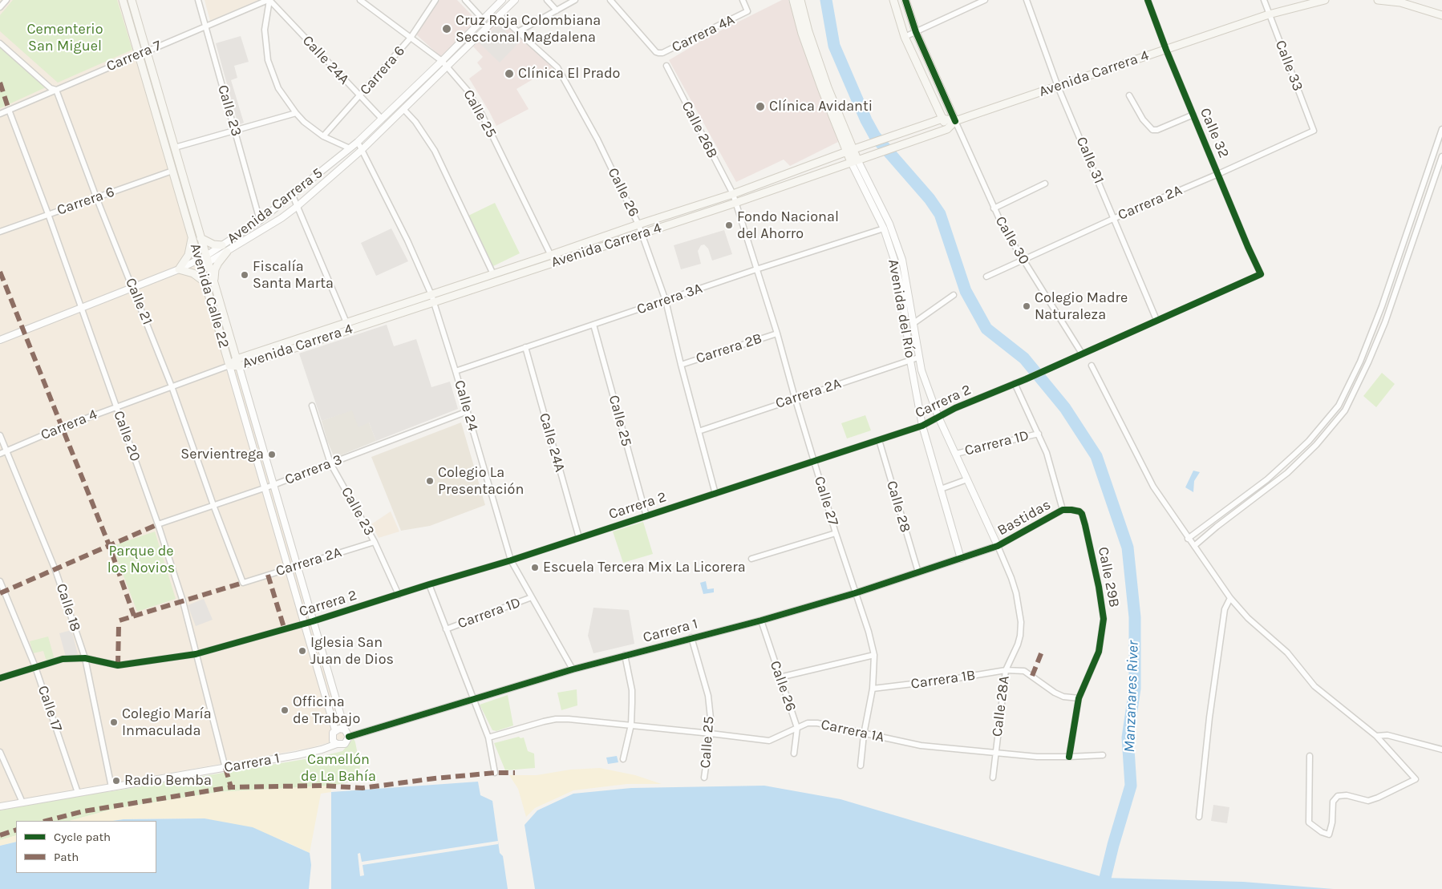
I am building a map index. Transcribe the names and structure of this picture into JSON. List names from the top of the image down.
{
  "streets": {
    "main road": ["Avenida Carrera 4", "Avenida Calle 22", "Avenida del Río"],
    "street": [
      "Carrera 4A",
      "Carrera 7",
      "Calle 24A",
      "Calle 33",
      "Carrera 6",
      "Calle 23",
      "Calle 25",
      "Calle 26B",
      "Calle 32",
      "Calle 31",
      "Calle 26",
      "Carrera 2A",
      "Avenida Carrera 5",
      "Calle 30",
      "Carrera 3A",
      "Calle 21",
      "Carrera 2B",
      "Carrera 2",
      "Calle 24",
      "Carrera 4",
      "Calle 20",
      "Carrera 1D",
      "Carrera 3",
      "Calle 27",
      "Calle 28",
      "Bastidas",
      "Calle 29B",
      "Calle 18",
      "Carrera 1",
      "Carrera 1B",
      "Calle 28A",
      "Calle 17",
      "Carrera 1A"
    ]
  },
  "crossings": [
    ["Carrera 7", "Calle 24A"],
    ["Carrera 7", "Calle 23"],
    ["Carrera 7", "Avenida Calle 22"],
    ["Carrera 7", "Calle 21"],
    ["Carrera 7", "Calle 20"],
    ["Calle 24A", "Carrera 6"],
    ["Calle 24A", "Avenida Carrera 5"],
    ["Calle 24A", "Carrera 3A"],
    ["Calle 24A", "Carrera 2"],
    ["Calle 33", "Avenida Carrera 4"],
    ["Calle 33", "Carrera 2A"],
    ["Carrera 6", "Calle 25"],
    ["Carrera 6", "Avenida Calle 22"],
    ["Carrera 6", "Calle 21"],
    ["Carrera 6", "Calle 20"],
    ["Avenida Carrera 4", "Calle 25"],
    ["Avenida Carrera 4", "Calle 26B"],
    ["Avenida Carrera 4", "Calle 32"],
    ["Avenida Carrera 4", "Calle 31"],
    ["Avenida Carrera 4", "Calle 26"],
    ["Avenida Carrera 4", "Calle 30"],
    ["Avenida Carrera 4", "Avenida Calle 22"],
    ["Avenida Carrera 4", "Avenida del Río"],
    ["Avenida Carrera 4", "Calle 24"],
    ["Avenida Carrera 4", "Carrera 4"],
    ["Avenida Carrera 4", "Calle 27"],
    ["Calle 23", "Carrera 2A"],
    ["Calle 23", "Avenida Carrera 5"],
    ["Calle 23", "Carrera 2"],
    ["Calle 23", "Carrera 3"],
    ["Calle 25", "Avenida Carrera 5"],
    ["Calle 25", "Carrera 3A"],
    ["Calle 25", "Carrera 2"],
    ["Calle 25", "Carrera 1"],
    ["Calle 25", "Carrera 1A"],
    ["Calle 26B", "Calle 27"],
    ["Calle 32", "Carrera 2A"],
    ["Calle 32", "Carrera 2"],
    ["Calle 31", "Carrera 2A"],
    ["Calle 31", "Carrera 2"],
    ["Calle 26", "Carrera 2A"],
    ["Calle 26", "Avenida Carrera 5"],
    ["Calle 26", "Carrera 3A"],
    ["Calle 26", "Carrera 2B"],
    ["Calle 26", "Carrera 2"],
    ["Calle 26", "Carrera 1"],
    ["Calle 26", "Carrera 1A"],
    ["Carrera 2A", "Calle 30"],
    ["Carrera 2A", "Avenida Calle 22"],
    ["Carrera 2A", "Calle 21"],
    ["Carrera 2A", "Avenida del Río"],
    ["Carrera 2A", "Calle 27"],
    ["Avenida Carrera 5", "Avenida Calle 22"],
    ["Avenida Carrera 5", "Calle 21"],
    ["Avenida Carrera 5", "Calle 24"],
    ["Avenida Carrera 5", "Calle 20"],
    ["Calle 30", "Carrera 2"],
    ["Avenida Calle 22", "Carrera 2"],
    ["Avenida Calle 22", "Carrera 4"],
    ["Avenida Calle 22", "Carrera 3"],
    ["Avenida Calle 22", "Carrera 1"],
    ["Carrera 3A", "Avenida del Río"],
    ["Carrera 3A", "Calle 24"],
    ["Carrera 3A", "Calle 27"],
    ["Calle 21", "Carrera 4"],
    ["Calle 21", "Carrera 3"],
    ["Avenida del Río", "Carrera 2"],
    ["Avenida del Río", "Carrera 1D"],
    ["Avenida del Río", "Bastidas"],
    ["Avenida del Río", "Carrera 1"],
    ["Avenida del Río", "Calle 28A"],
    ["Carrera 2B", "Calle 27"],
    ["Carrera 2", "Calle 24"],
    ["Carrera 2", "Calle 20"],
    ["Carrera 2", "Calle 27"],
    ["Carrera 2", "Calle 28"],
    ["Carrera 2", "Calle 18"],
    ["Carrera 2", "Calle 17"],
    ["Calle 24", "Carrera 1D"],
    ["Calle 24", "Carrera 3"],
    ["Calle 24", "Carrera 1"],
    ["Carrera 4", "Calle 20"],
    ["Carrera 4", "Calle 18"],
    ["Calle 20", "Carrera 3"],
    ["Calle 20", "Carrera 1"],
    ["Calle 27", "Carrera 1"],
    ["Calle 27", "Carrera 1B"],
    ["Calle 27", "Carrera 1A"],
    ["Calle 28", "Carrera 1"],
    ["Bastidas", "Calle 29B"],
    ["Bastidas", "Carrera 1"],
    ["Bastidas", "Calle 28A"],
    ["Calle 29B", "Carrera 1B"],
    ["Calle 29B", "Carrera 1A"],
    ["Calle 18", "Carrera 1"],
    ["Carrera 1", "Calle 28A"],
    ["Carrera 1", "Calle 17"],
    ["Carrera 1B", "Calle 28A"],
    ["Calle 28A", "Carrera 1A"]
  ],
  "water": ["Manzanares River"],
  "parks": ["Cementerio San Miguel", "Parque de los Novios", "Camellón de La Bahía"],
  "places": [
    "Cruz Roja Colombiana Seccional Magdalena",
    "Clínica El Prado",
    "Clínica Avidanti",
    "Fondo Nacional del Ahorro",
    "Fiscalía Santa Marta",
    "Colegio Madre Naturaleza",
    "Servientrega",
    "Colegio La Presentación",
    "Escuela Tercera Mix La Licorera",
    "Iglesia San Juan de Dios",
    "Officina de Trabajo",
    "Colegio María Inmaculada",
    "Radio Bemba"
  ],
  "legend": ["Cycle path", "Path"]
}
